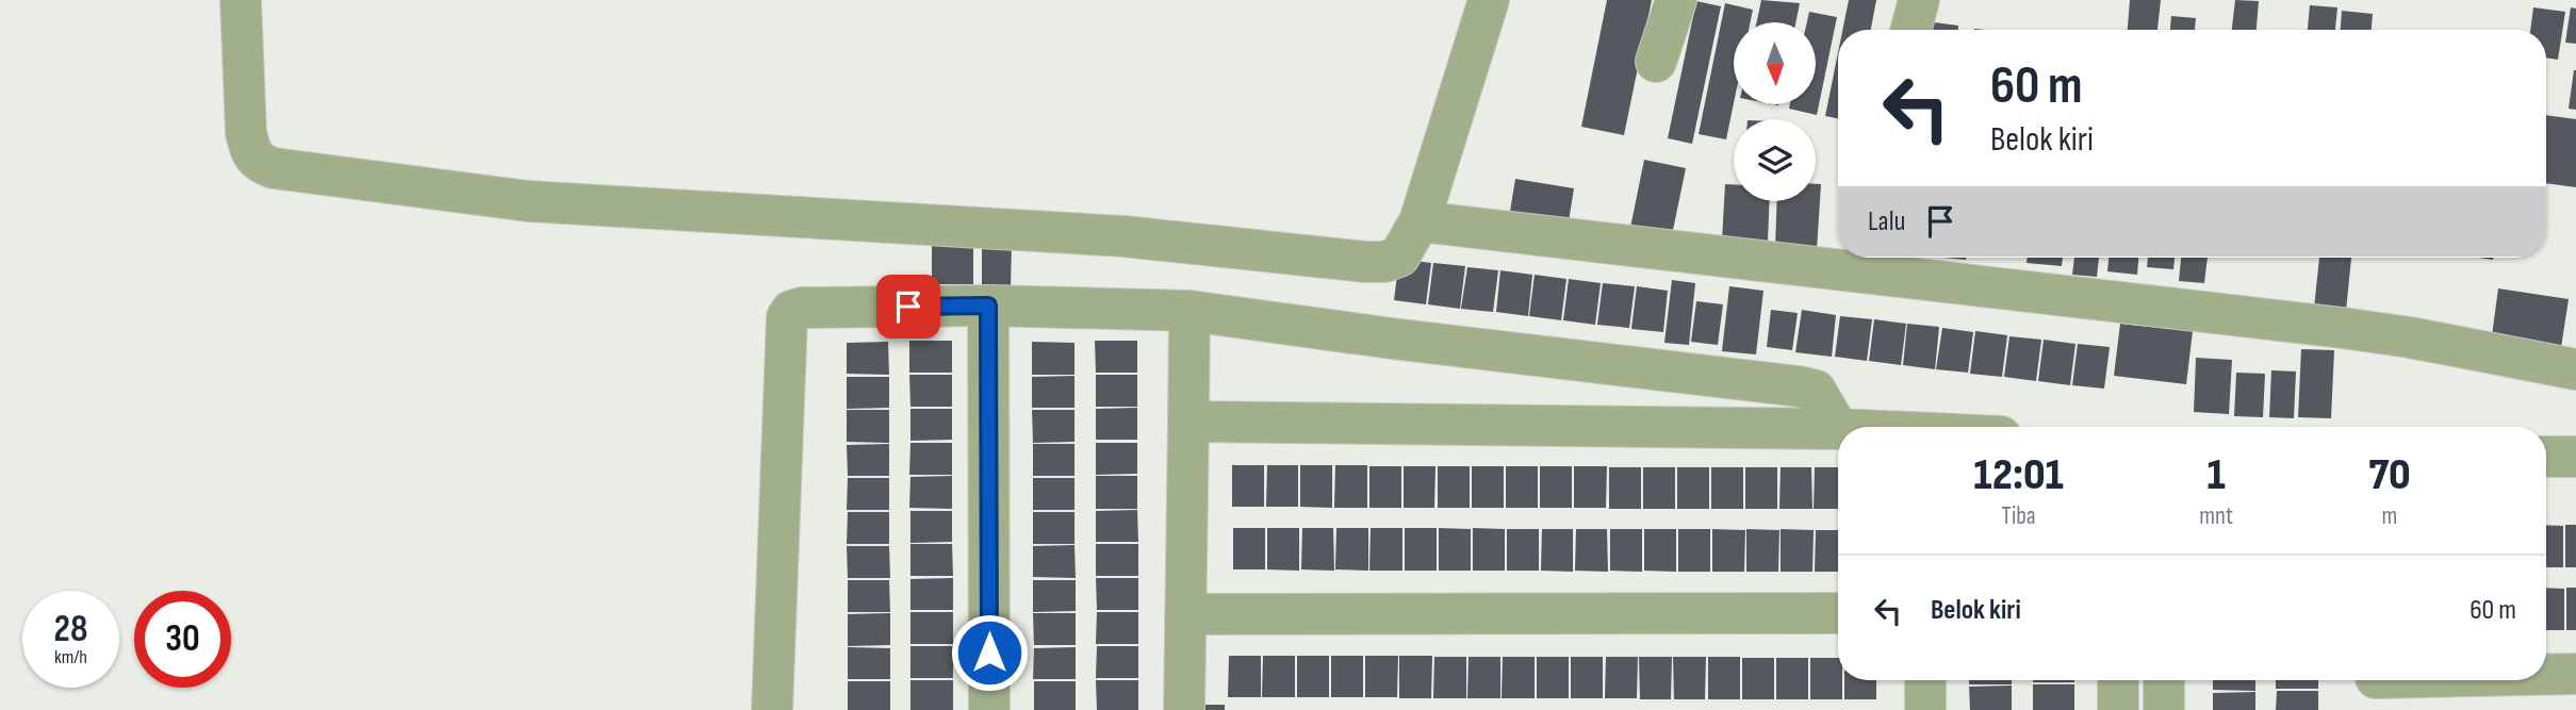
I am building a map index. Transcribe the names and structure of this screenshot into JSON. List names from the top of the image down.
{
  "north": "bottom",
  "page": {
    "turn": ["60 m", "Belok kiri"],
    "then": "Lalu",
    "eta": [
      "12:01",
      "Tiba",
      "1",
      "mnt",
      "70",
      "m"
    ],
    "list": [
      {
        "name": "Belok kiri",
        "value": "60 m"
      }
    ],
    "speed": "28 km/h",
    "limit": "30"
  }
}
